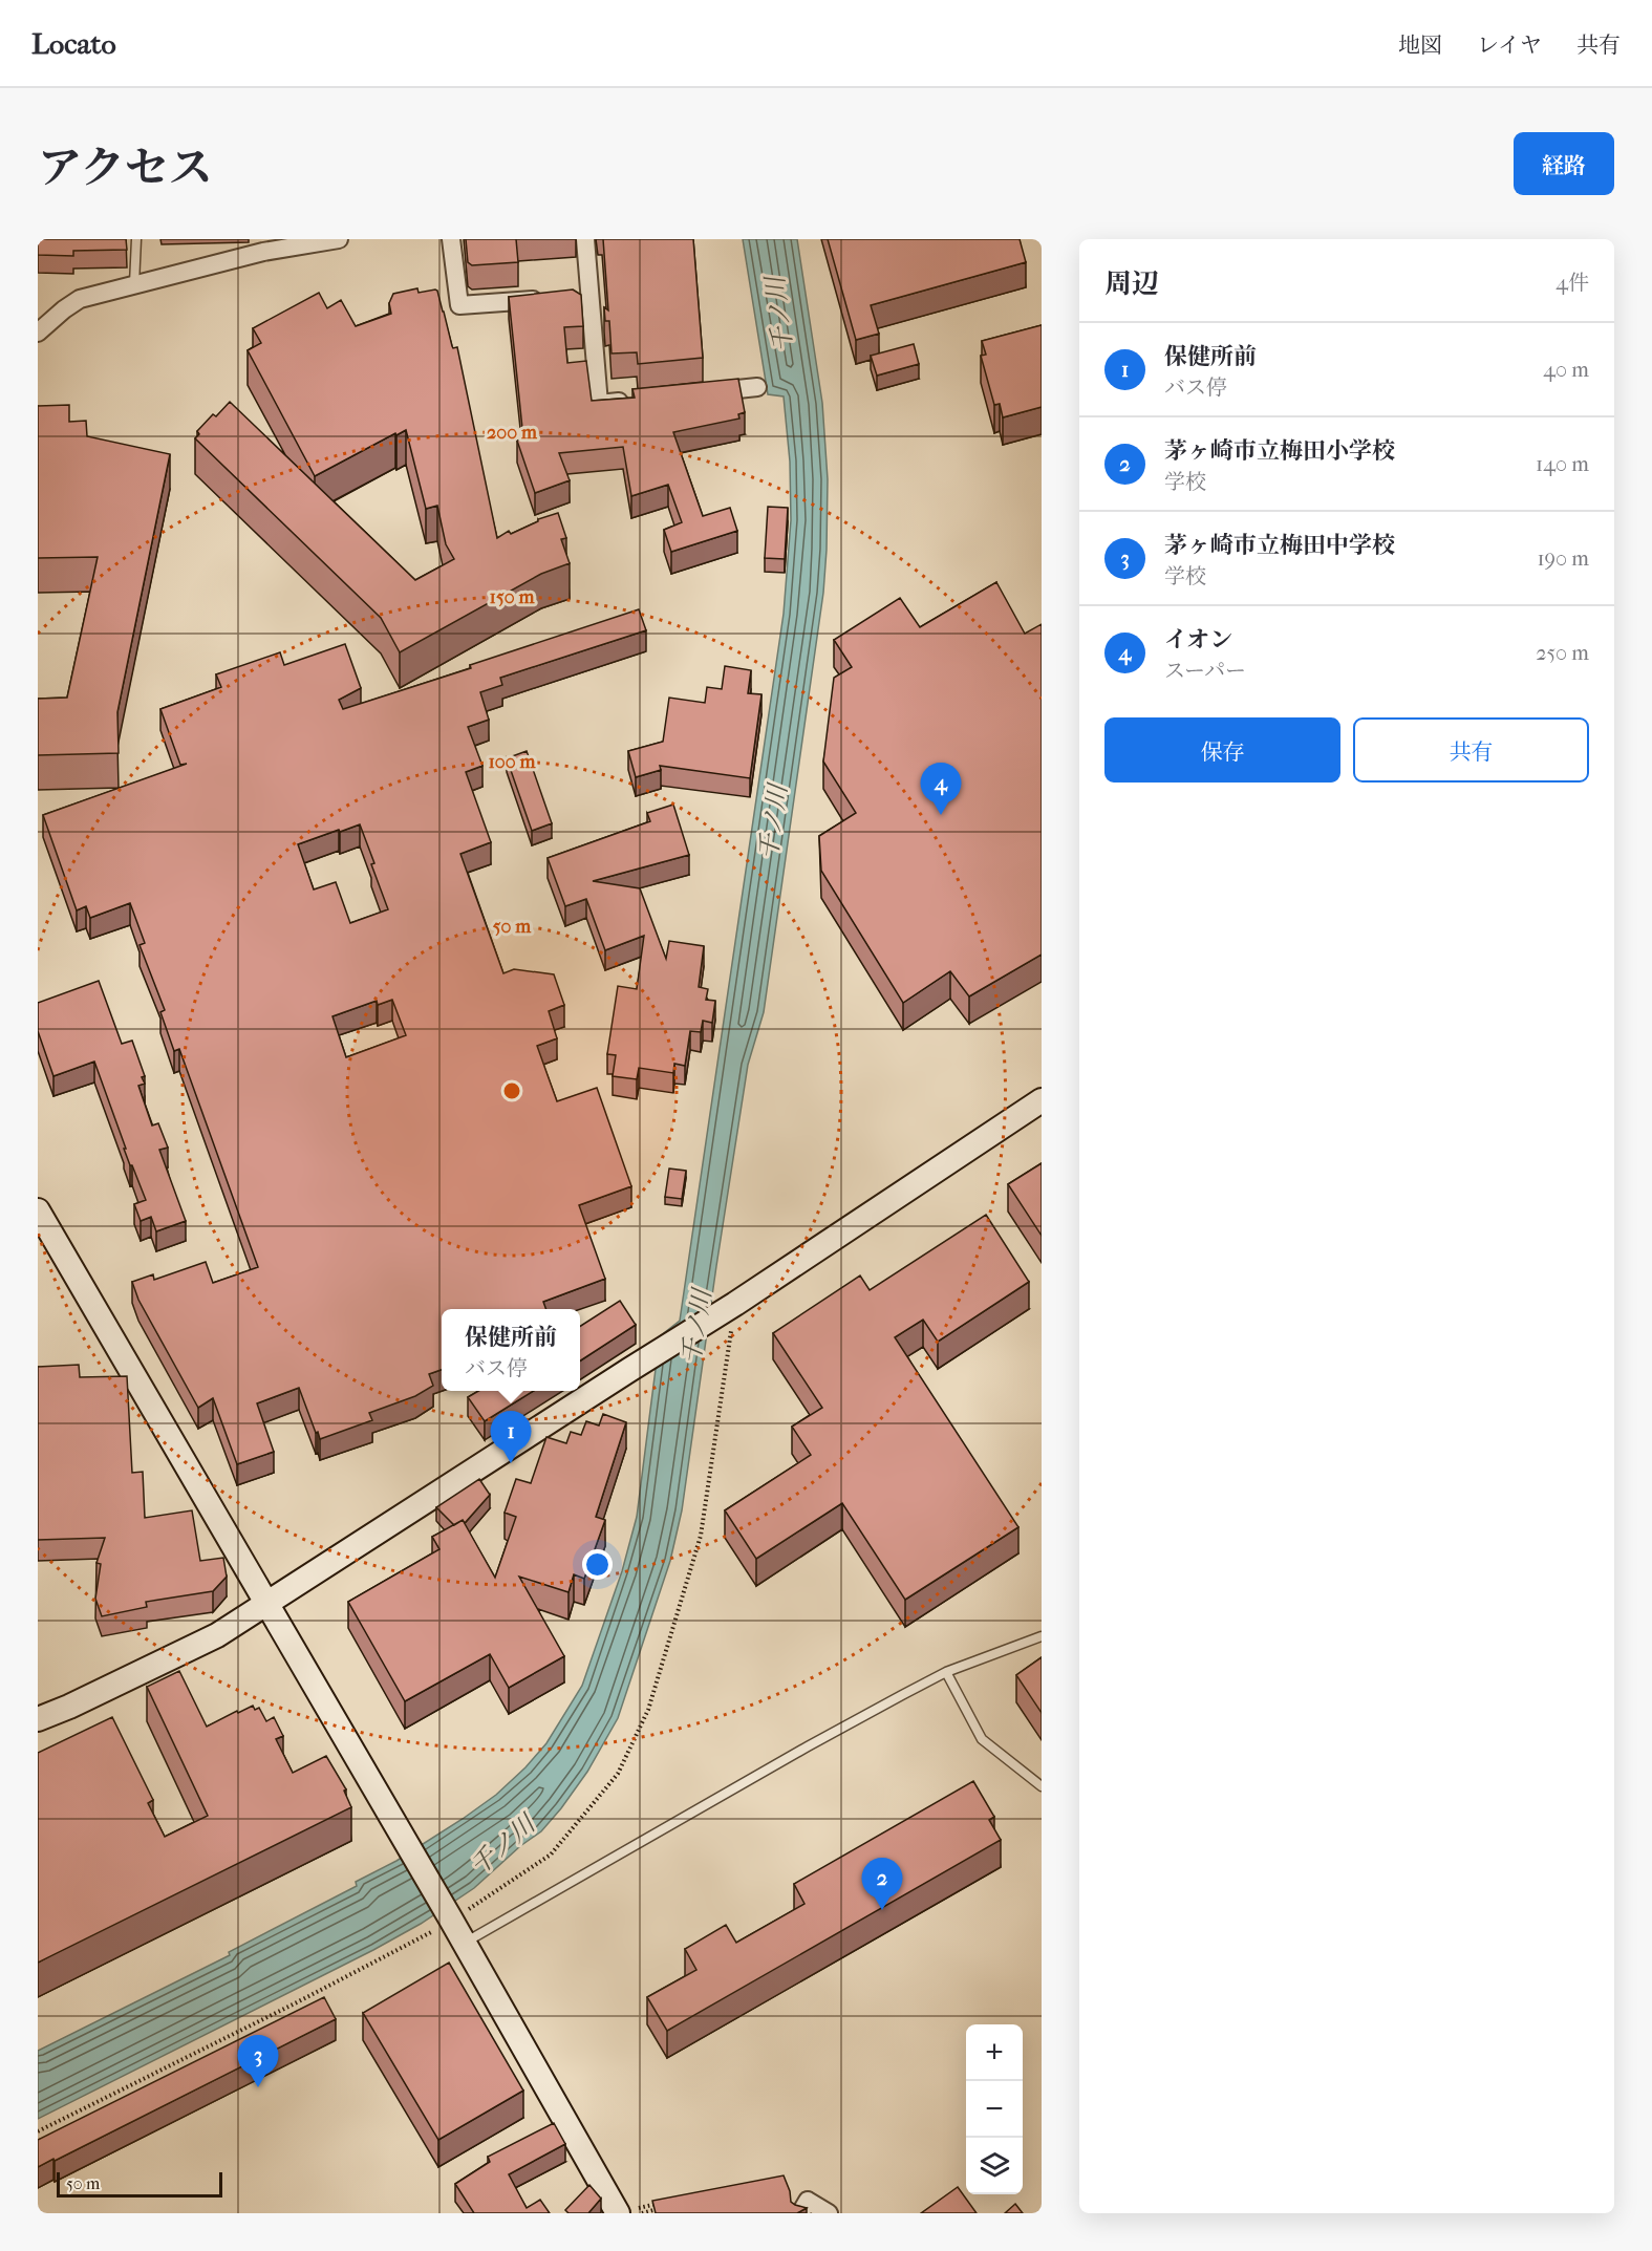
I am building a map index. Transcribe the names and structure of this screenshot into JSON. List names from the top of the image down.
{
  "water": ["千ノ川"],
  "scale_bar": "50 m",
  "page": {
    "header": "Locato",
    "nav": ["地図", "レイヤ", "共有"],
    "title": "アクセス",
    "buttons": [
      "経路",
      ["保存", "共有"]
    ],
    "heading": ["周辺", "4件"],
    "list": [
      {
        "mark": "1",
        "name": "保健所前",
        "note": "バス停",
        "value": "40 m"
      },
      {
        "mark": "2",
        "name": "茅ヶ崎市立梅田小学校",
        "note": "学校",
        "value": "140 m"
      },
      {
        "mark": "3",
        "name": "茅ヶ崎市立梅田中学校",
        "note": "学校",
        "value": "190 m"
      },
      {
        "mark": "4",
        "name": "イオン",
        "note": "スーパー",
        "value": "250 m"
      }
    ],
    "pins": [
      "4",
      "1",
      "2",
      "3"
    ],
    "popup": ["保健所前", "バス停"],
    "map_buttons": ["+", "−"],
    "scale": "50 m"
  },
  "rings": [
    "200 m",
    "150 m",
    "100 m",
    "50 m"
  ]
}
